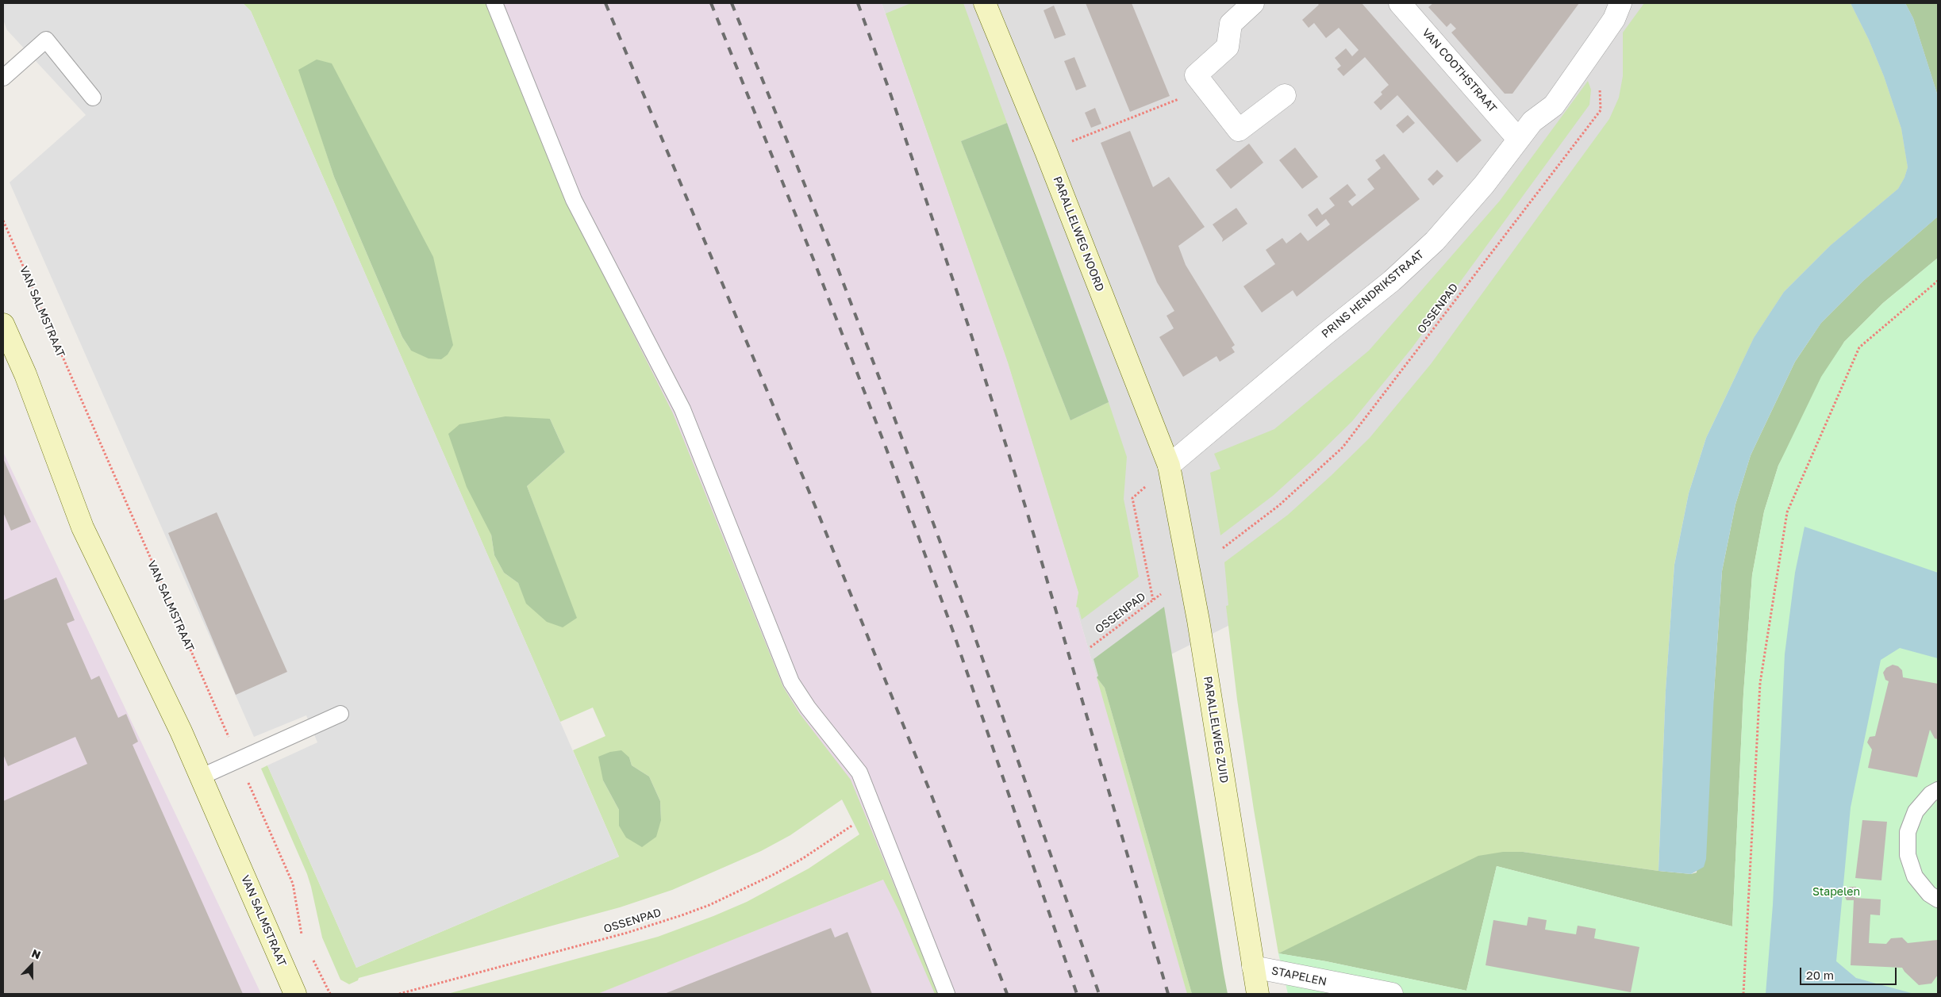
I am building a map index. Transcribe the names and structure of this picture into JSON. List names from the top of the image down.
{
  "streets": {
    "street": [
      "VAN COOTHSTRAAT",
      "PARALLELWEG NOORD",
      "PRINS HENDRIKSTRAAT",
      "VAN SALMSTRAAT",
      "PARALLELWEG ZUID",
      "STAPELEN"
    ],
    "path": ["OSSENPAD"]
  },
  "crossings": [
    ["VAN COOTHSTRAAT", "PRINS HENDRIKSTRAAT"],
    ["PARALLELWEG NOORD", "PRINS HENDRIKSTRAAT"],
    ["PARALLELWEG NOORD", "PARALLELWEG ZUID"],
    ["PRINS HENDRIKSTRAAT", "PARALLELWEG ZUID"],
    ["PARALLELWEG ZUID", "STAPELEN"]
  ],
  "parks": ["Stapelen"],
  "scale_bar": "20 m",
  "north": "top"
}
